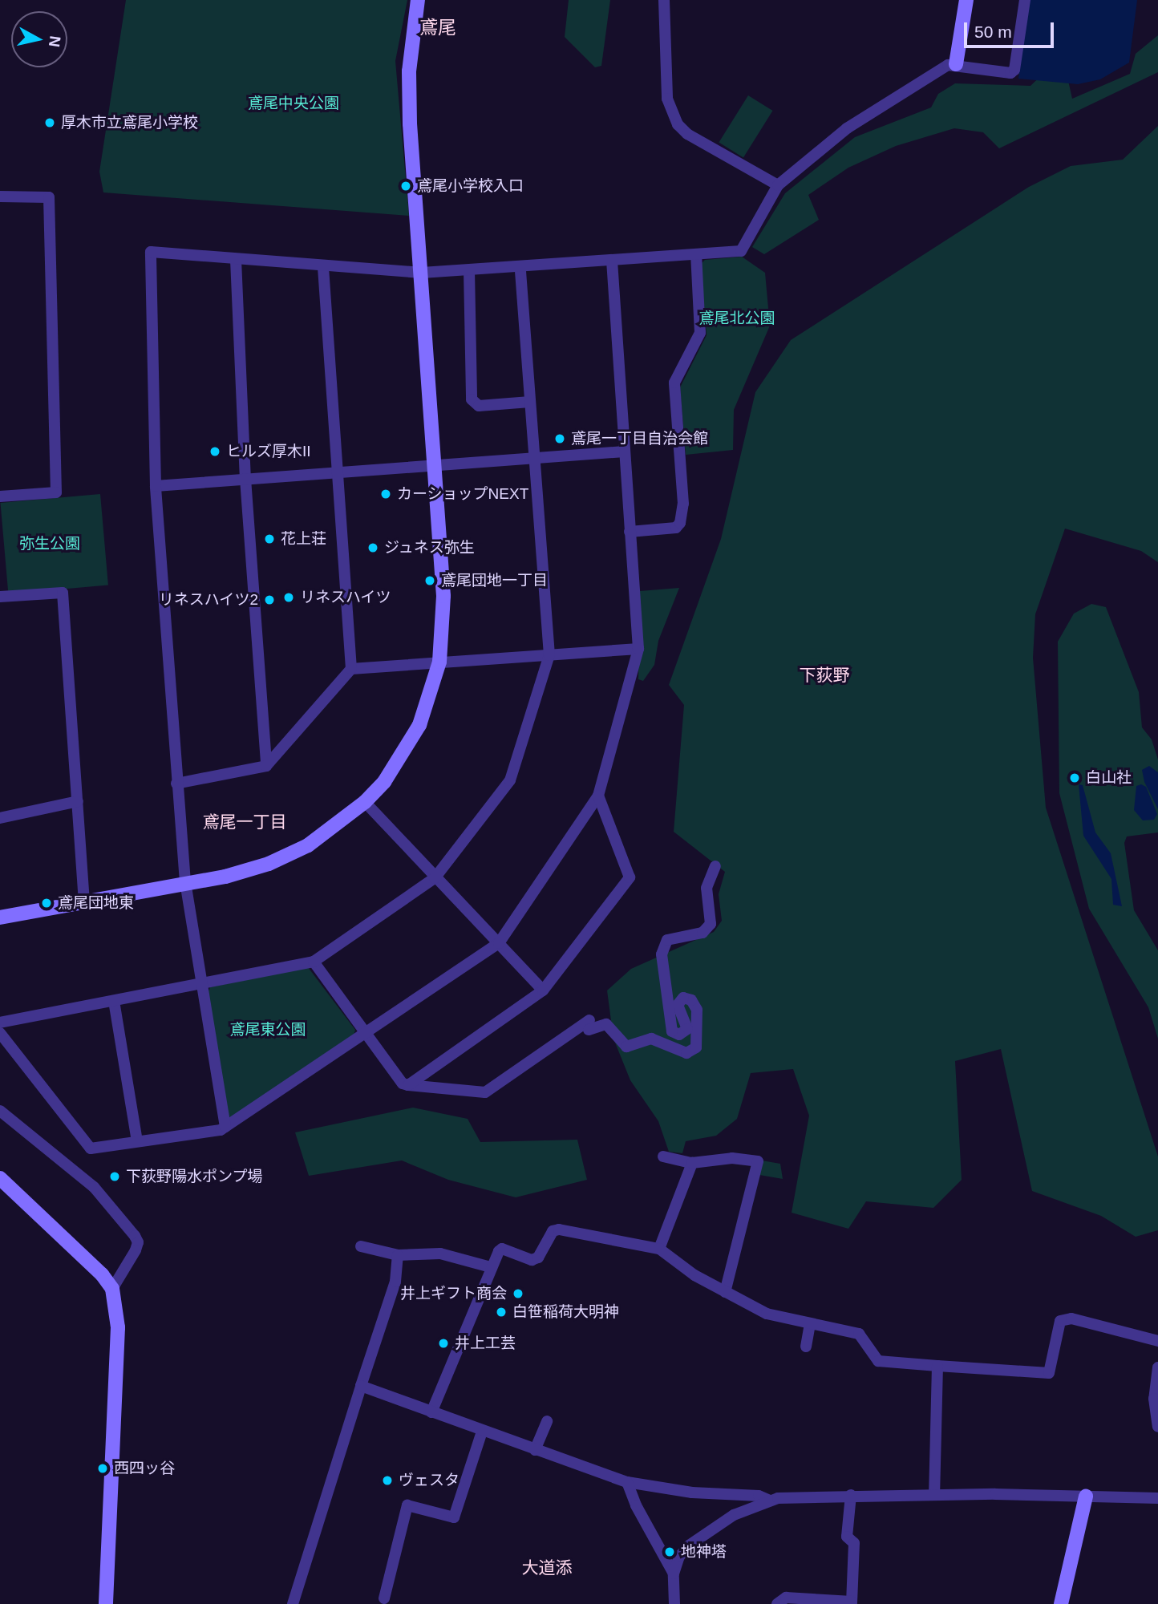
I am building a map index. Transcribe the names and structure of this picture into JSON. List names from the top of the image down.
{
  "districts": [
    "鳶尾",
    "下荻野",
    "鳶尾一丁目",
    "大道添"
  ],
  "parks": [
    "鳶尾中央公園",
    "鳶尾北公園",
    "弥生公園",
    "鳶尾東公園"
  ],
  "places": [
    "厚木市立鳶尾小学校",
    "鳶尾小学校入口",
    "鳶尾一丁目自治会館",
    "ヒルズ厚木II",
    "カーショップNEXT",
    "花上荘",
    "ジュネス弥生",
    "鳶尾団地一丁目",
    "リネスハイツ",
    "リネスハイツ2",
    "白山社",
    "鳶尾団地東",
    "下荻野陽水ポンプ場",
    "井上ギフト商会",
    "白笹稲荷大明神",
    "井上工芸",
    "西四ッ谷",
    "ヴェスタ",
    "地神塔"
  ],
  "scale_bar": "50 m",
  "north": "right"
}
